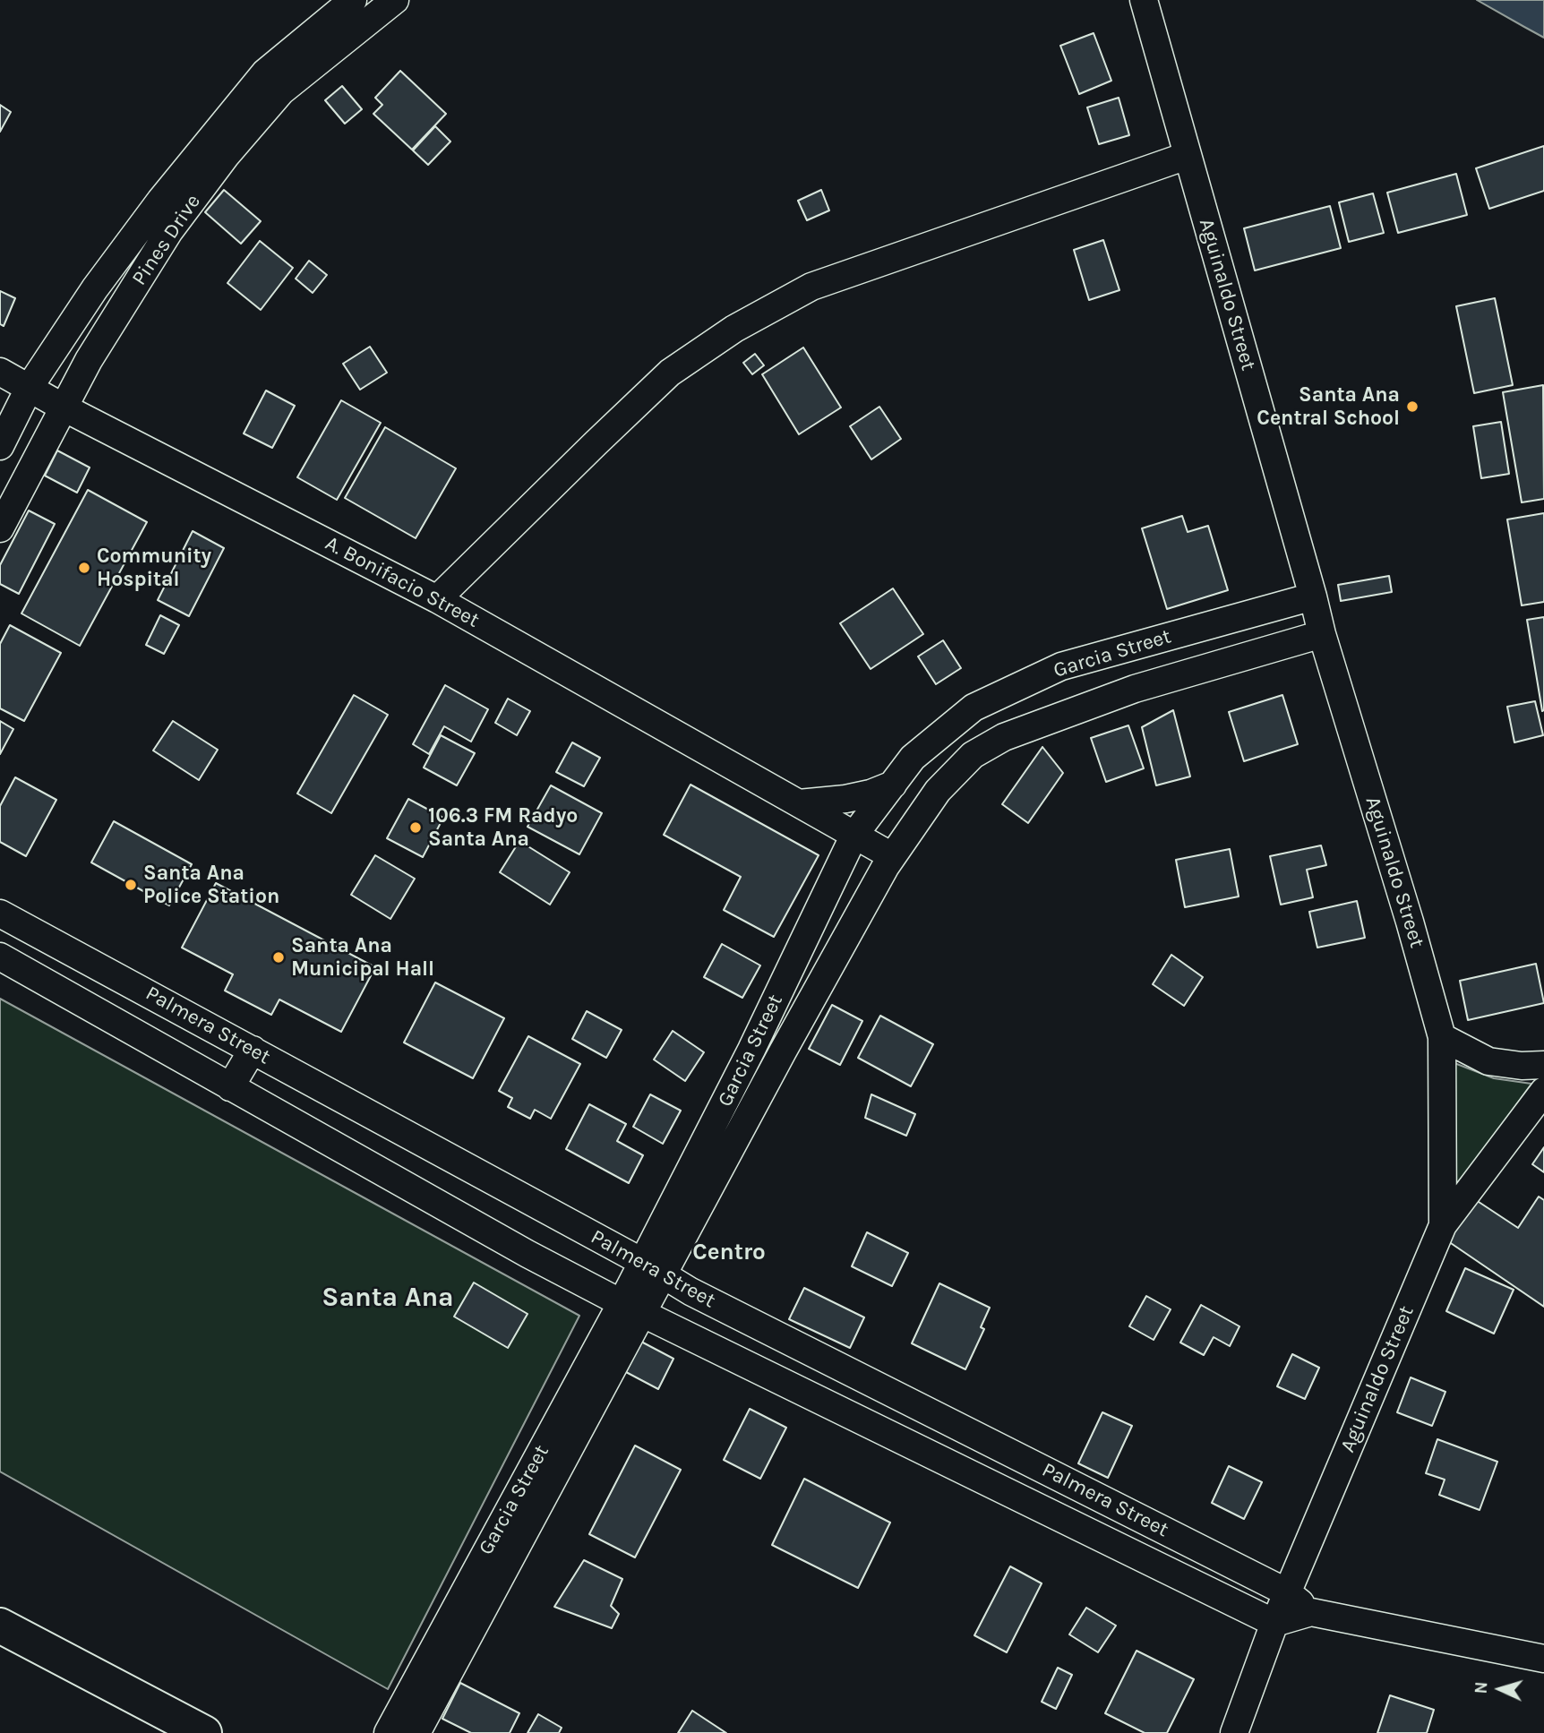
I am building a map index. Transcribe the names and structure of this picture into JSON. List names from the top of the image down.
{
  "streets": {
    "street": [
      "Pines Drive",
      "Aguinaldo Street",
      "A. Bonifacio Street",
      "Garcia Street",
      "Palmera Street"
    ]
  },
  "crossings": [
    ["Pines Drive", "A. Bonifacio Street"],
    ["Aguinaldo Street", "Garcia Street"],
    ["Aguinaldo Street", "Palmera Street"],
    ["A. Bonifacio Street", "Garcia Street"],
    ["Garcia Street", "Palmera Street"]
  ],
  "districts": ["Centro", "Santa Ana"],
  "places": [
    "Santa Ana Central School",
    "Community Hospital",
    "106.3 FM Radyo Santa Ana",
    "Santa Ana Police Station",
    "Santa Ana Municipal Hall"
  ],
  "north": "left"
}
